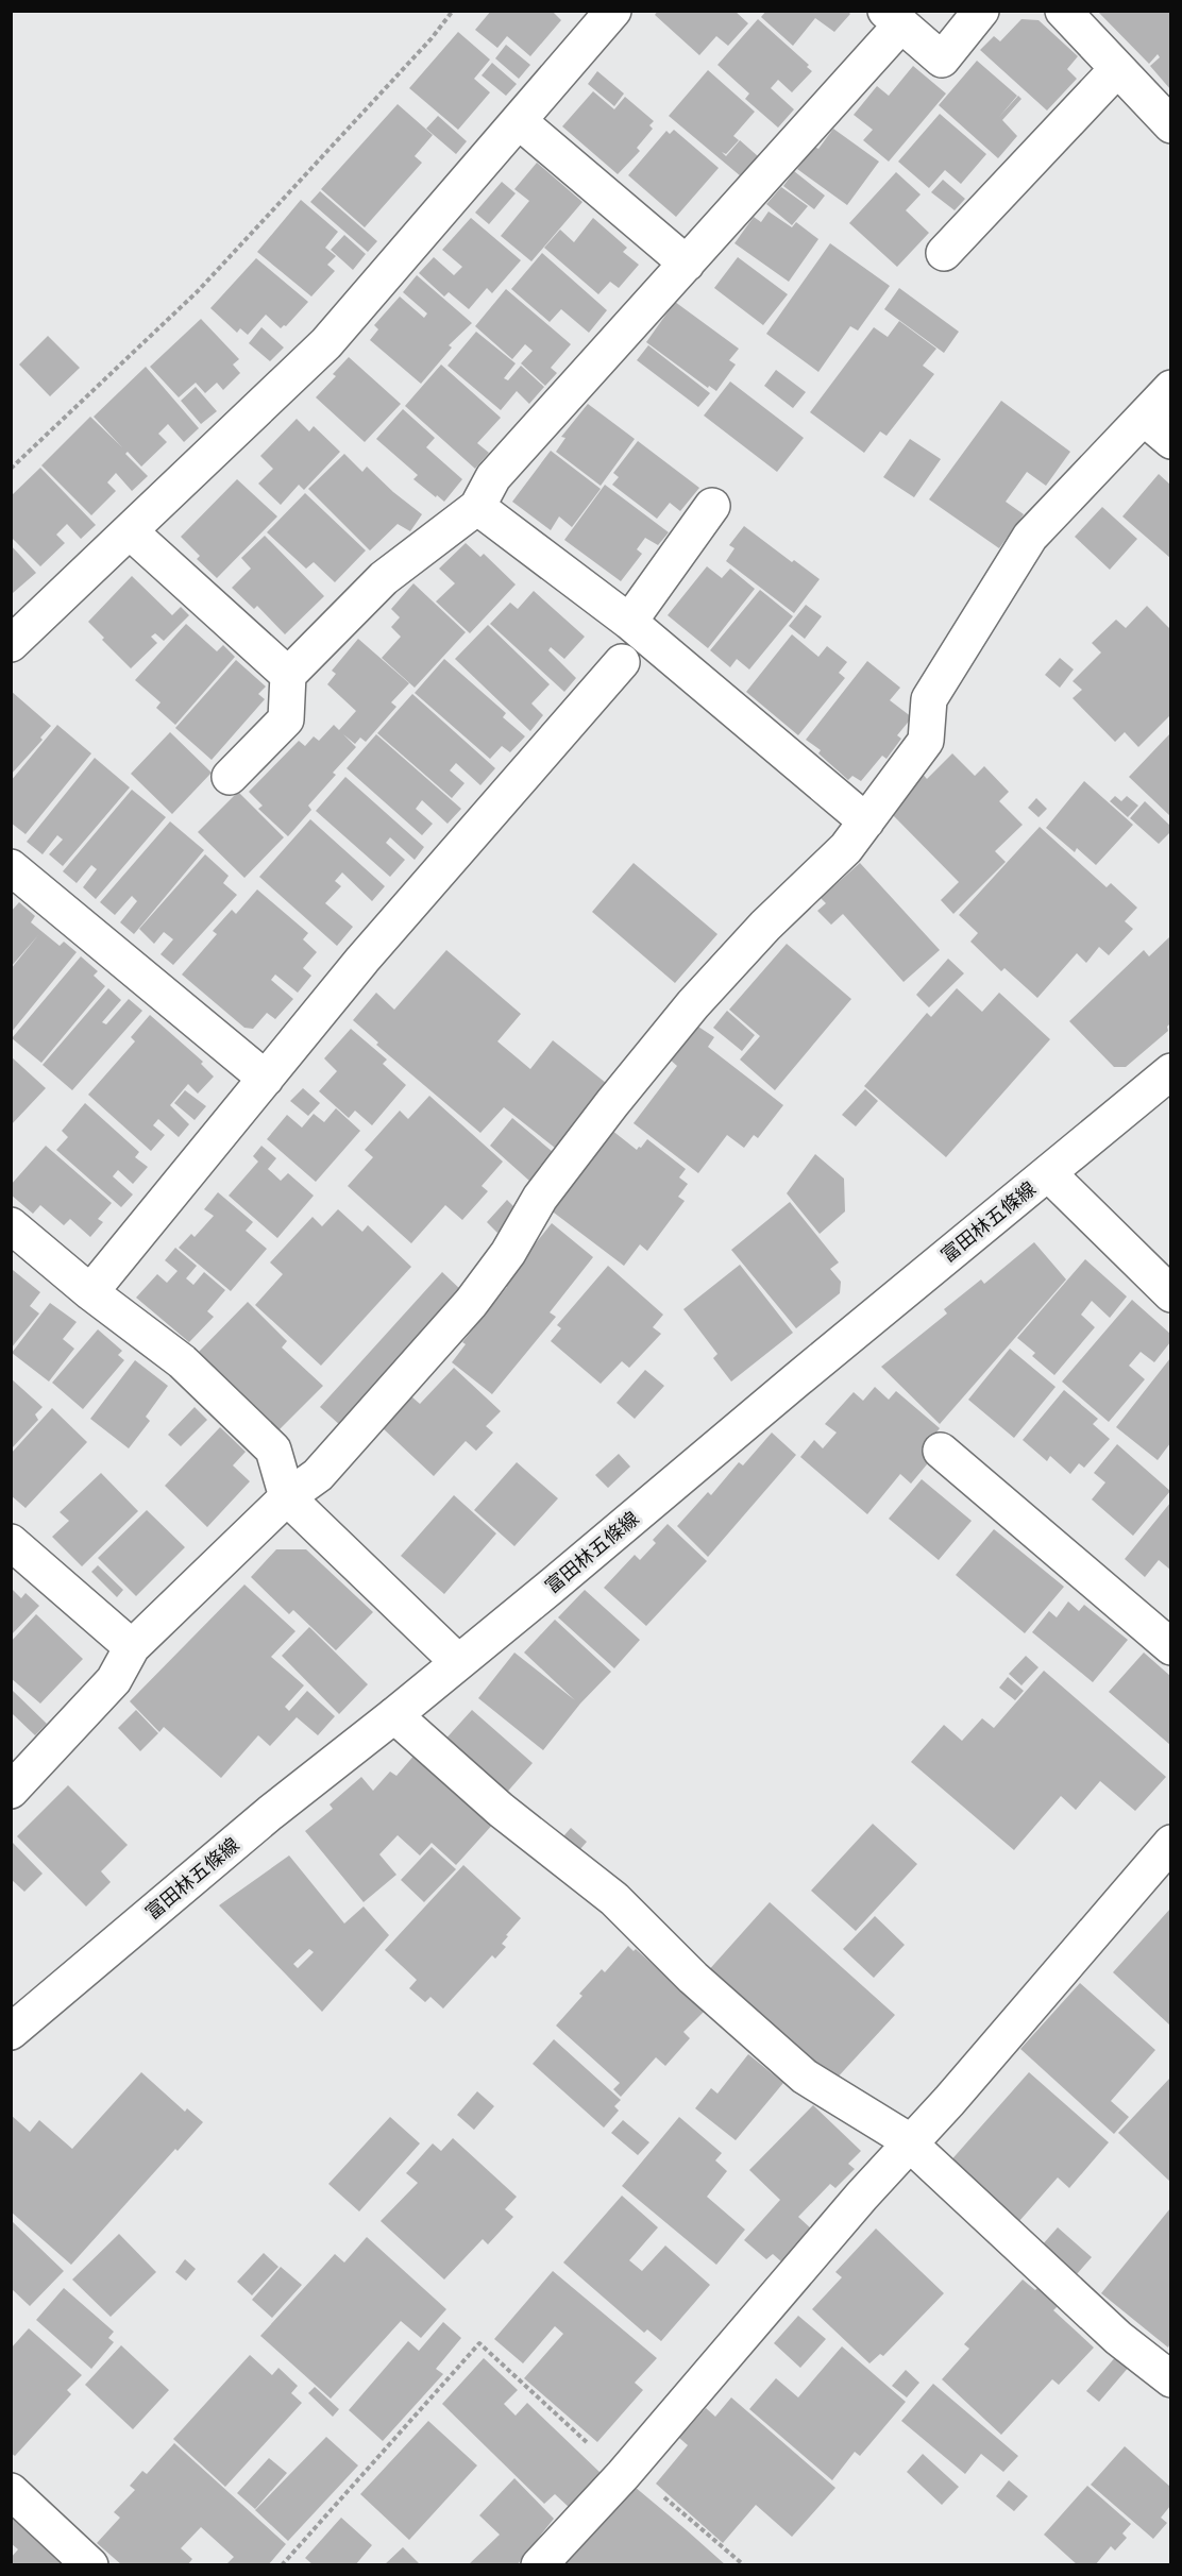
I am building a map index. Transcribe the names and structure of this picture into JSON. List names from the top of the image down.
{
  "streets": {
    "street": ["富田林五條線"]
  }
}
